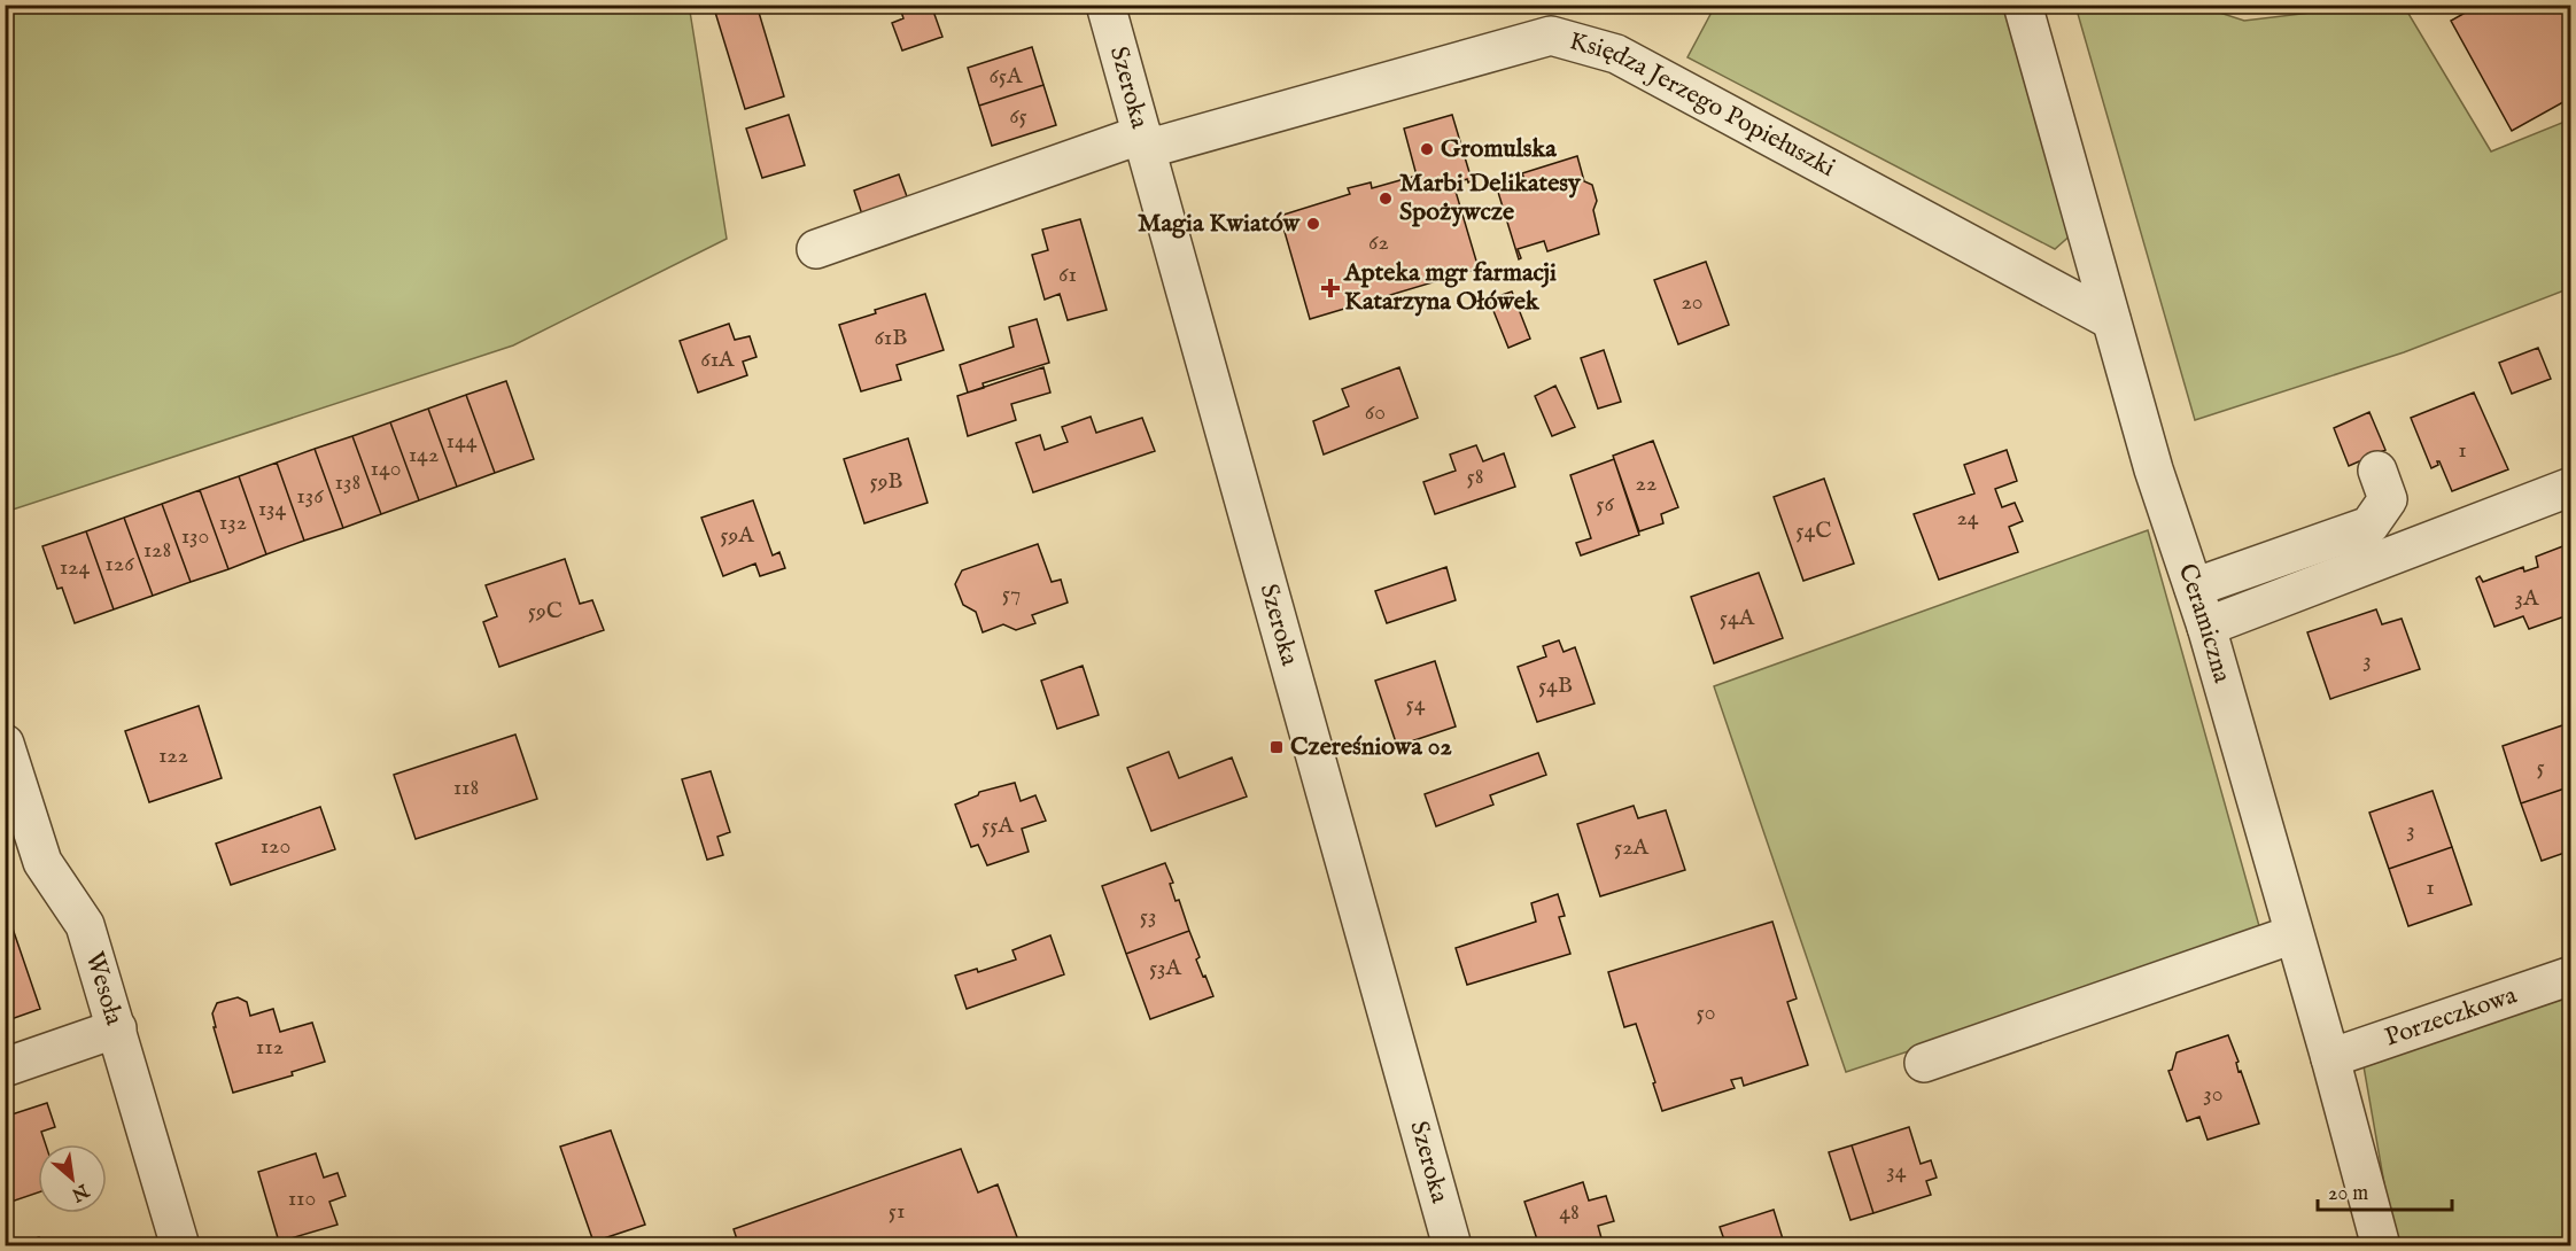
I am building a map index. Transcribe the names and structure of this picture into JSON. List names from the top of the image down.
{
  "streets": {
    "street": [
      "Szeroka",
      "Księdza Jerzego Popiełuszki",
      "Ceramiczna",
      "Wesoła",
      "Porzeczkowa"
    ]
  },
  "crossings": [
    ["Szeroka", "Księdza Jerzego Popiełuszki"],
    ["Księdza Jerzego Popiełuszki", "Ceramiczna"],
    ["Ceramiczna", "Porzeczkowa"]
  ],
  "places": {
    "other": ["Gromulska", "Marbi Delikatesy Spożywcze", "Magia Kwiatów"],
    "health": ["Apteka mgr farmacji Katarzyna Ołówek"],
    "transit": ["Czereśniowa 02"]
  },
  "house_numbers": [
    "65A",
    "65",
    "62",
    "61",
    "20",
    "61B",
    "61A",
    "60",
    "144",
    "1",
    "142",
    "140",
    "58",
    "59B",
    "138",
    "22",
    "136",
    "56",
    "134",
    "24",
    "132",
    "54C",
    "59A",
    "130",
    "128",
    "126",
    "124",
    "57",
    "3A",
    "59C",
    "54A",
    "3",
    "54B",
    "54",
    "122",
    "5",
    "118",
    "55A",
    "3",
    "120",
    "52A",
    "1",
    "53",
    "53A",
    "50",
    "112",
    "30",
    "34",
    "110",
    "51",
    "48"
  ],
  "scale_bar": "20 m",
  "north": "bottom right"
}
